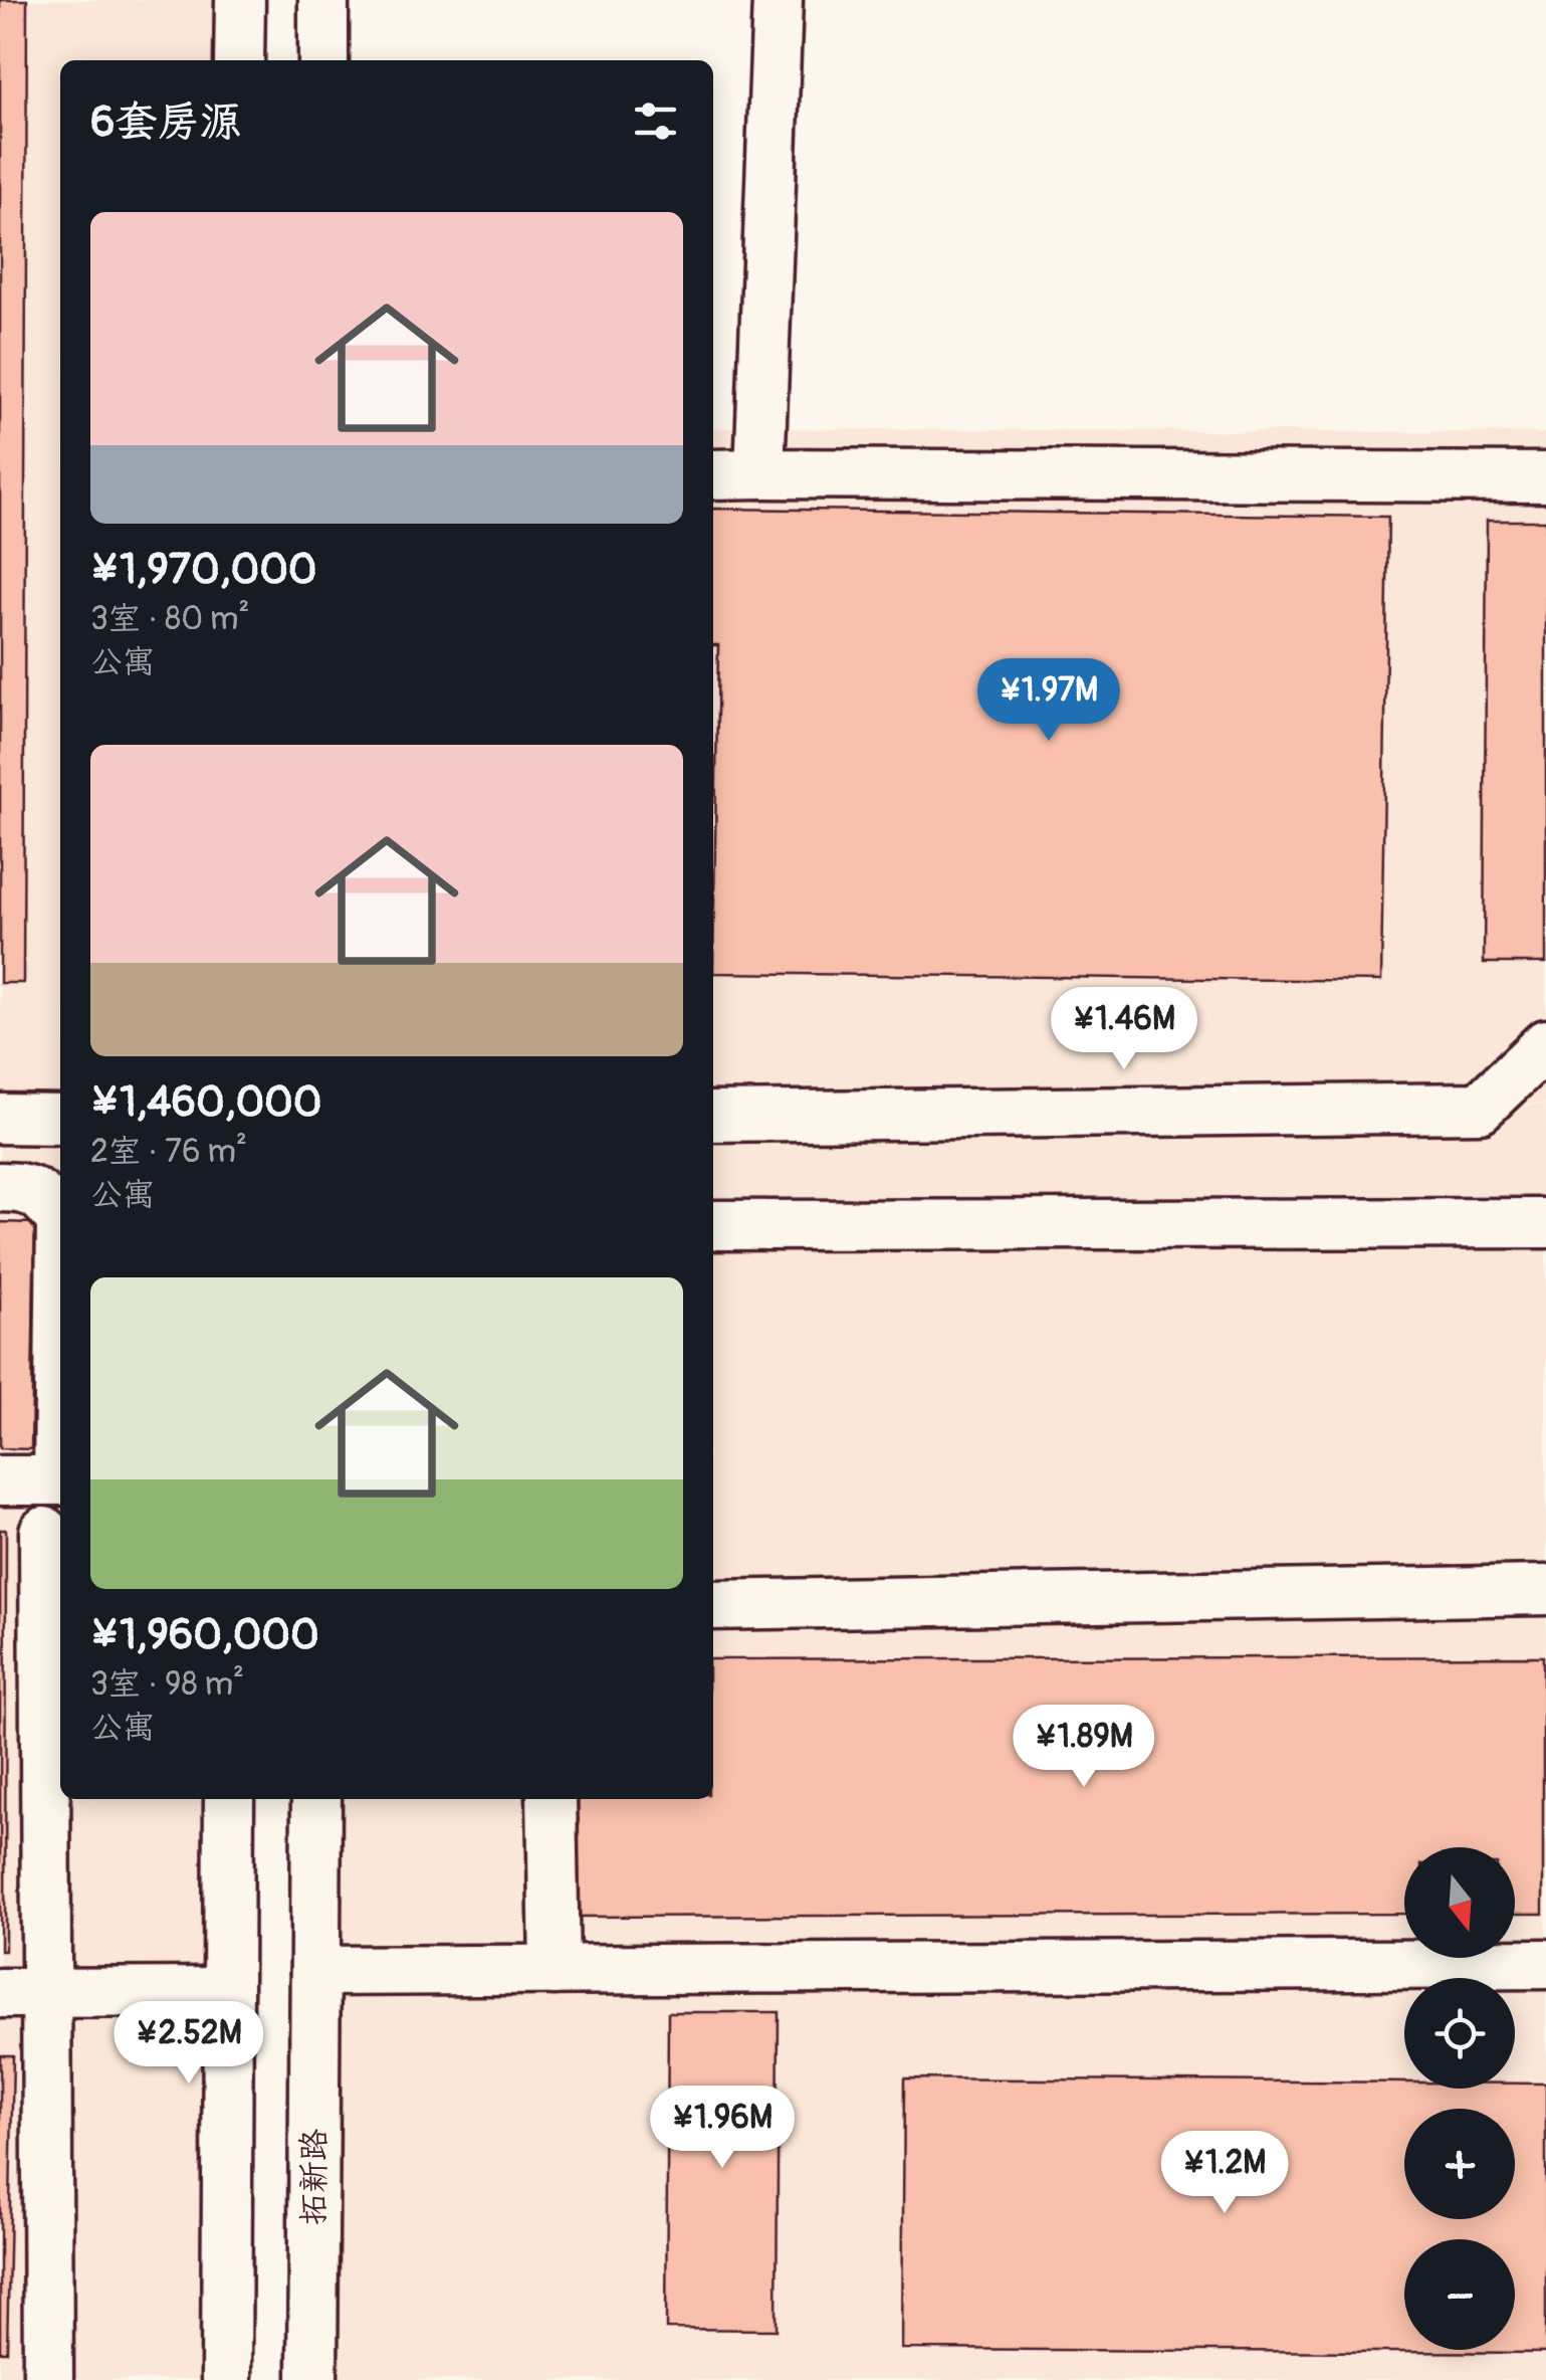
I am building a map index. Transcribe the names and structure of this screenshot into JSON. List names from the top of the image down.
{
  "streets": {
    "street": ["拓新路"]
  },
  "north": "bottom",
  "page": {
    "heading": "6套房源",
    "list": [
      {
        "name": "¥1,970,000",
        "note": "3室 · 80 m² · 公寓"
      },
      {
        "name": "¥1,460,000",
        "note": "2室 · 76 m² · 公寓"
      },
      {
        "name": "¥1,960,000",
        "note": "3室 · 98 m² · 公寓"
      }
    ],
    "price": [
      "¥1.97M",
      "¥1.46M",
      "¥1.89M",
      "¥2.52M",
      "¥1.96M",
      "¥1.2M"
    ],
    "map_buttons": ["+", "−"]
  }
}
